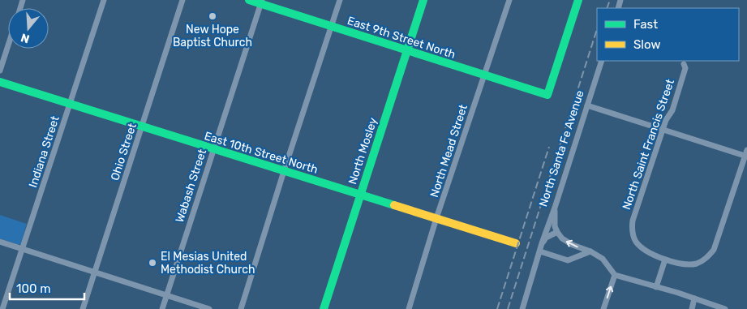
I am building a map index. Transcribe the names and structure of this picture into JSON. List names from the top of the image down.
{
  "streets": {
    "street": [
      "East 9th Street North",
      "North Saint Francis Street",
      "North Santa Fe Avenue",
      "North Mosley",
      "North Mead Street",
      "Indiana Street",
      "Ohio Street",
      "East 10th Street North",
      "Wabash Street"
    ]
  },
  "crossings": [
    ["East 9th Street North", "North Mosley"],
    ["East 9th Street North", "North Mead Street"],
    ["East 9th Street North", "Wabash Street"],
    ["North Mosley", "East 10th Street North"],
    ["North Mead Street", "East 10th Street North"],
    ["Indiana Street", "East 10th Street North"],
    ["Ohio Street", "East 10th Street North"],
    ["East 10th Street North", "Wabash Street"]
  ],
  "places": ["New Hope Baptist Church", "El Mesias United Methodist Church"],
  "legend": ["Fast", "Slow"],
  "scale_bar": "100 m",
  "north": "bottom"
}
